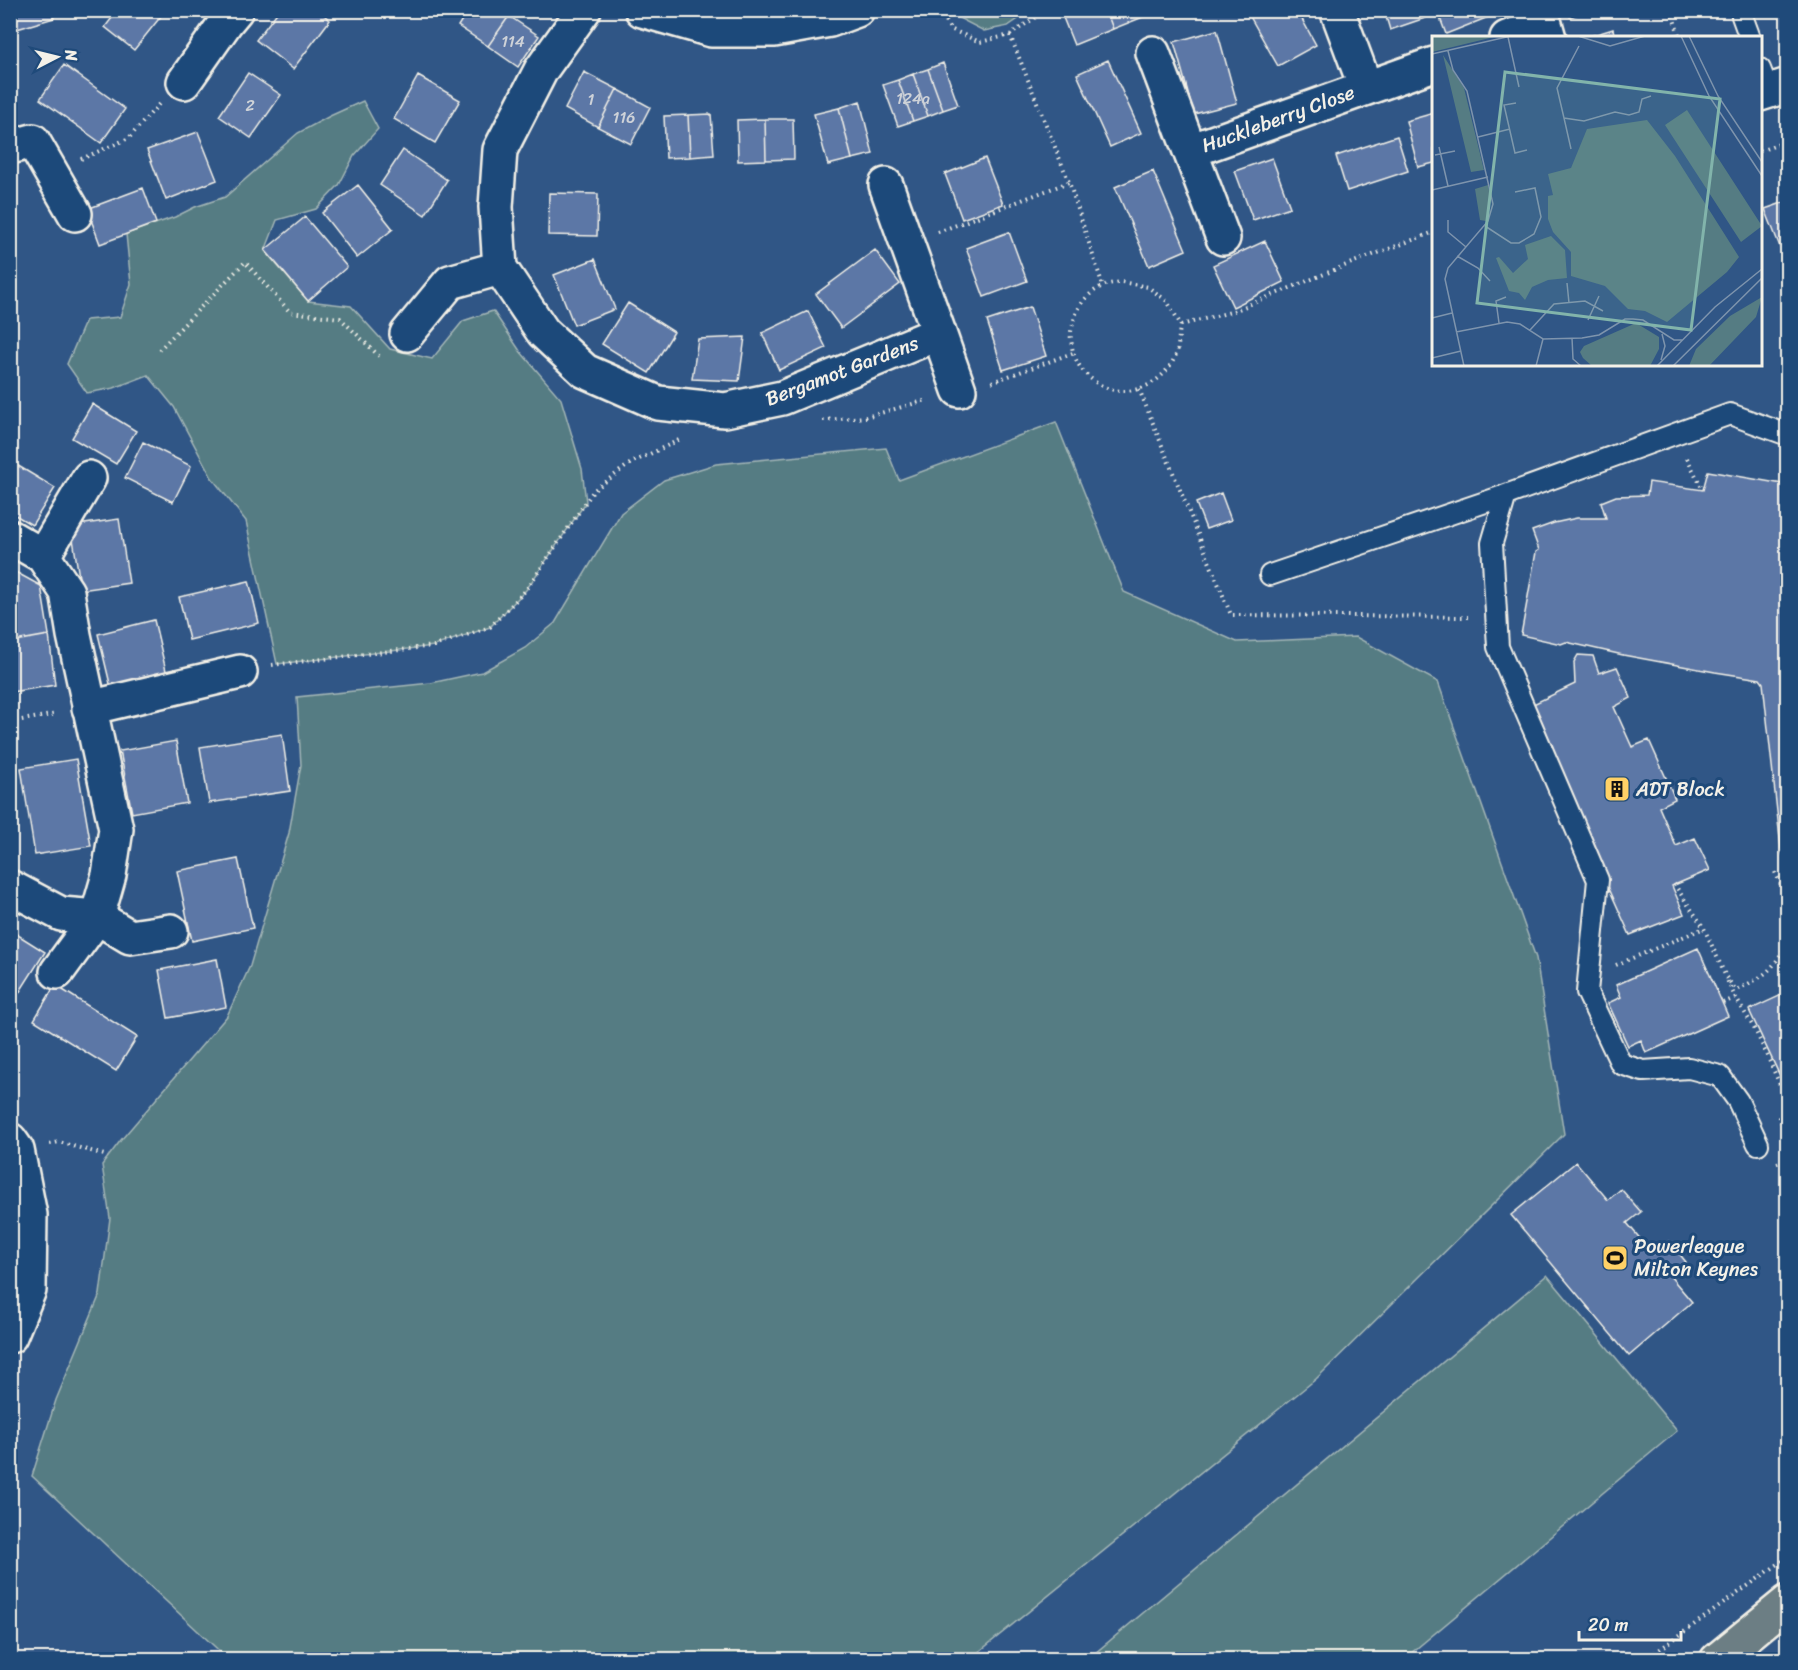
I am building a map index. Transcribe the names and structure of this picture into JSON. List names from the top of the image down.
{
  "streets": {
    "street": ["Huckleberry Close", "Bergamot Gardens"]
  },
  "places": {
    "building": ["ADT Block"],
    "sports": ["Powerleague Milton Keynes"]
  },
  "house_numbers": [
    "114",
    "124a",
    "1",
    "2",
    "116"
  ],
  "scale_bar": "20 m",
  "north": "right"
}
